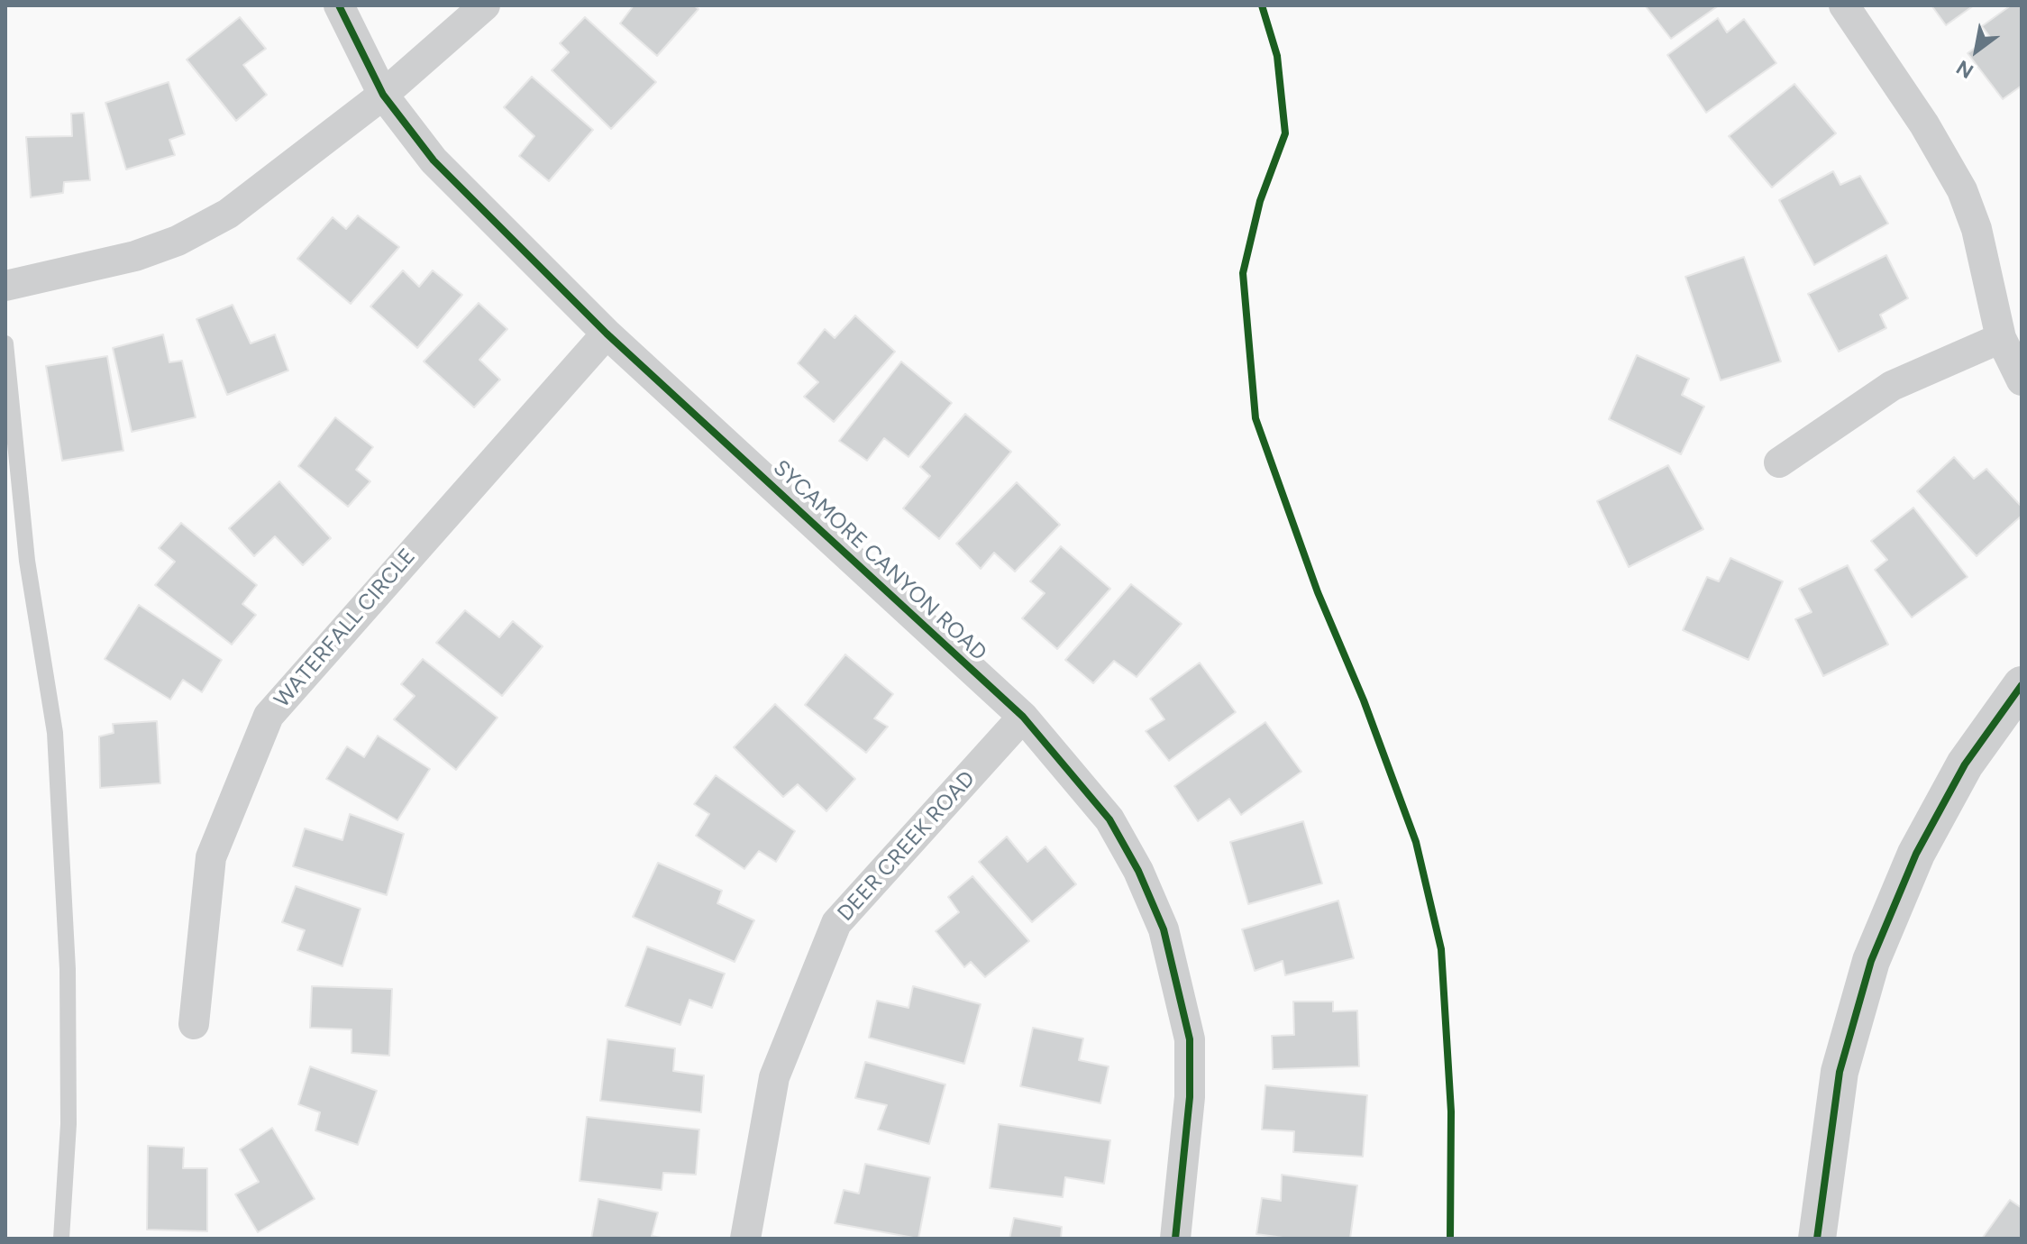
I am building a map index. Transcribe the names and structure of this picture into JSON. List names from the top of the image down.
{
  "streets": {
    "street": ["SYCAMORE CANYON ROAD", "WATERFALL CIRCLE", "DEER CREEK ROAD"]
  },
  "crossings": [
    ["SYCAMORE CANYON ROAD", "WATERFALL CIRCLE"],
    ["SYCAMORE CANYON ROAD", "DEER CREEK ROAD"]
  ],
  "north": "bottom left"
}
